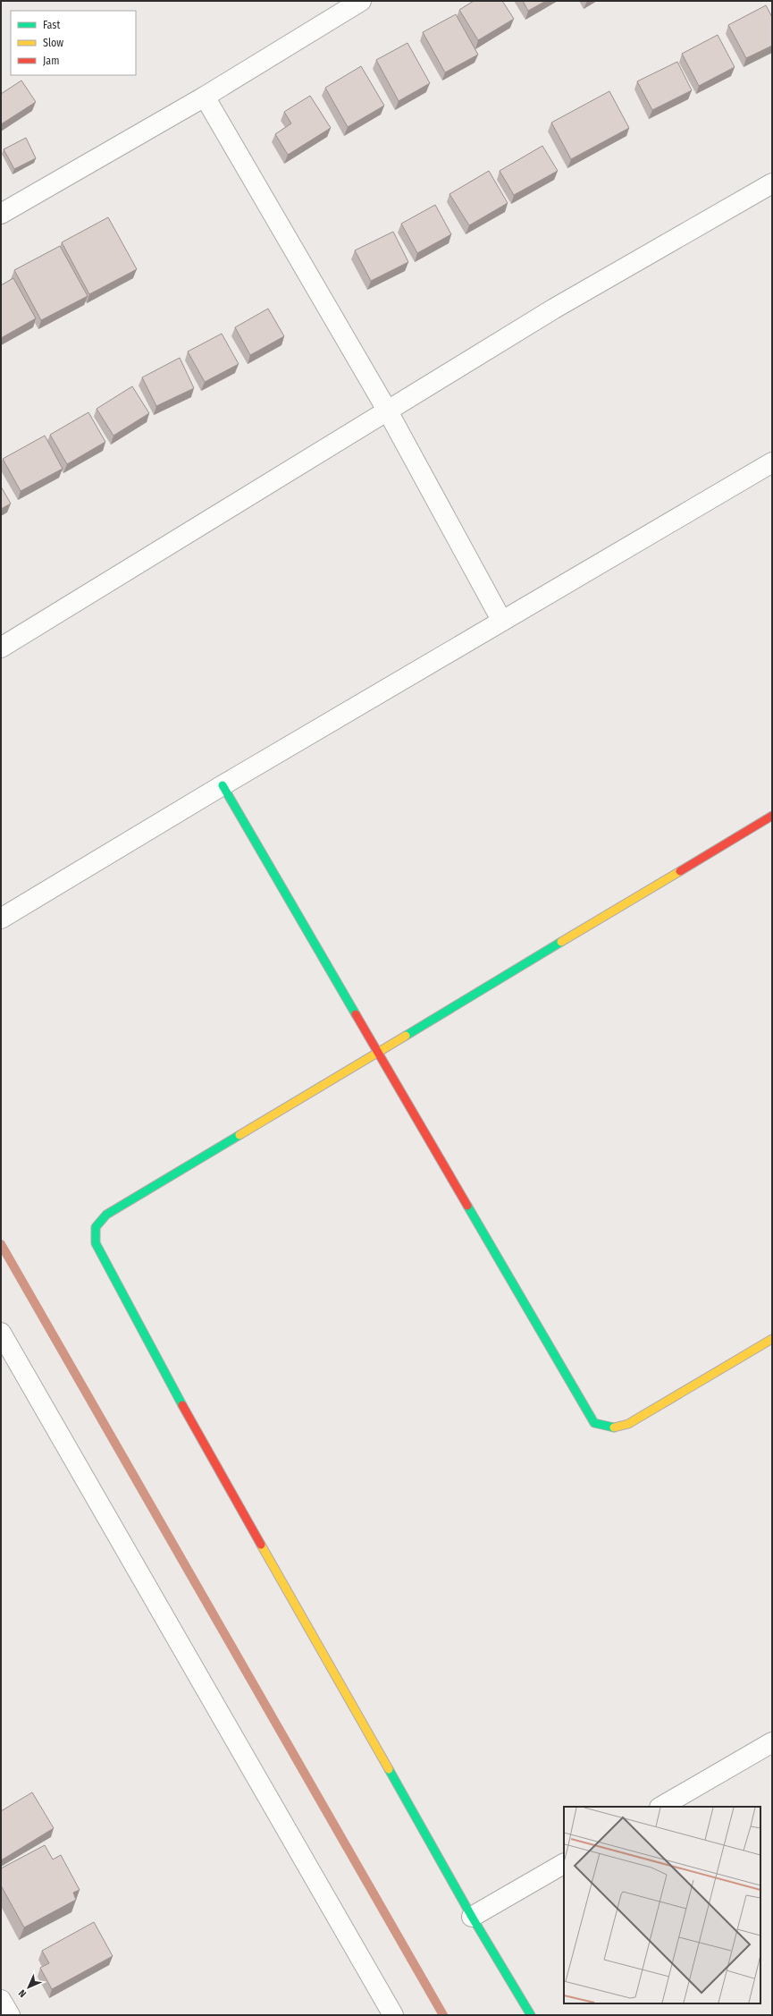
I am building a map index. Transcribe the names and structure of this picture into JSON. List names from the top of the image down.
{
  "legend": ["Fast", "Slow", "Jam"],
  "north": "bottom left"
}
